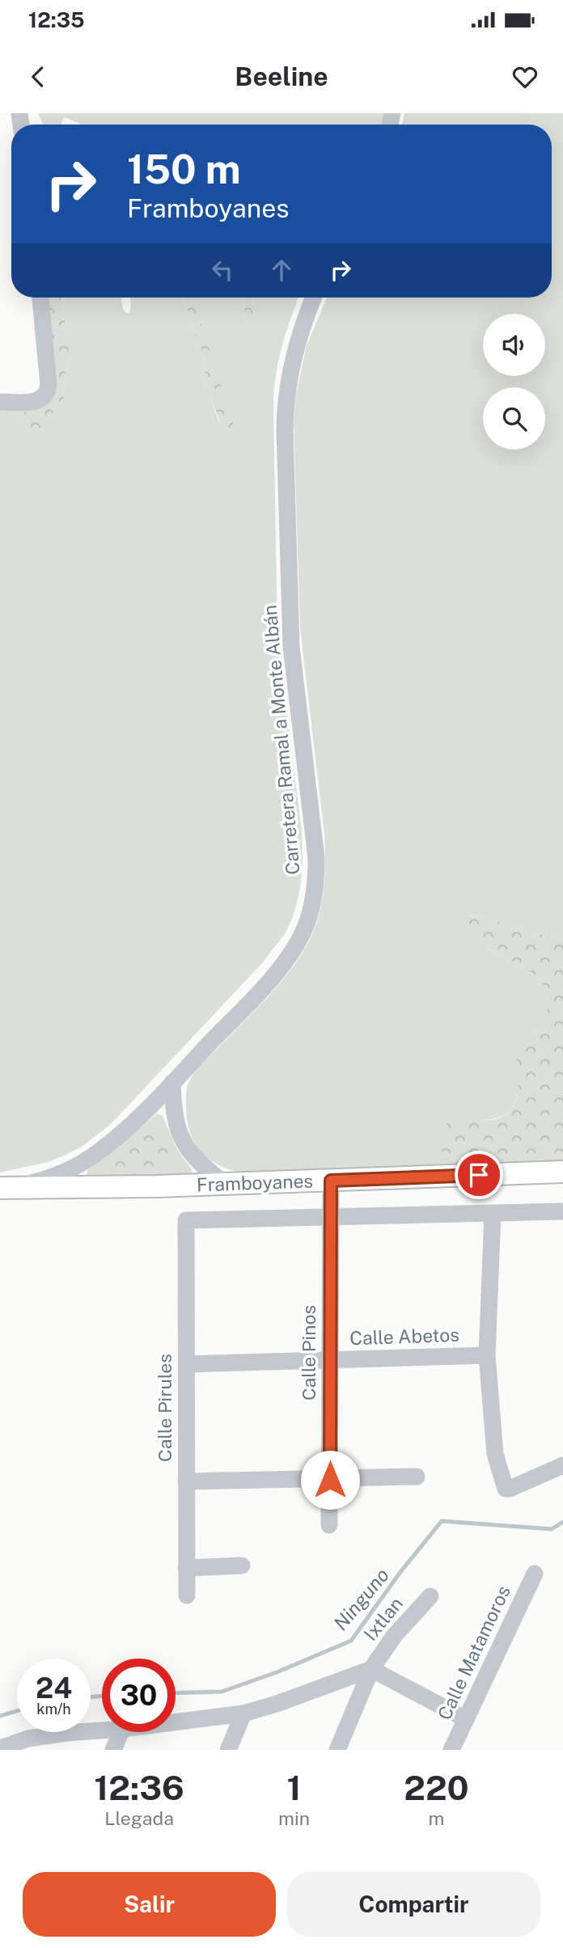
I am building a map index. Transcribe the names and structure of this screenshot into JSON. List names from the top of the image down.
{
  "streets": {
    "main road": ["Framboyanes"],
    "street": [
      "Carretera Ramal a Monte Albán",
      "Calle Abetos",
      "Calle Pinos",
      "Calle Pirules",
      "Ixtlan",
      "Calle Matamoros"
    ]
  },
  "crossings": [
    ["Carretera Ramal a Monte Albán", "Framboyanes"],
    ["Framboyanes", "Calle Pinos"],
    ["Calle Abetos", "Calle Pinos"],
    ["Calle Abetos", "Calle Pirules"],
    ["Calle Pinos", "Calle Pirules"]
  ],
  "water": ["Ninguno"],
  "page": {
    "status": "12:35",
    "header": "Beeline",
    "turn": ["150 m", "Framboyanes"],
    "speed": "24 km/h",
    "limit": "30",
    "eta": [
      "12:36",
      "Llegada",
      "1",
      "min",
      "220",
      "m"
    ],
    "buttons": ["Salir", "Compartir"]
  }
}
